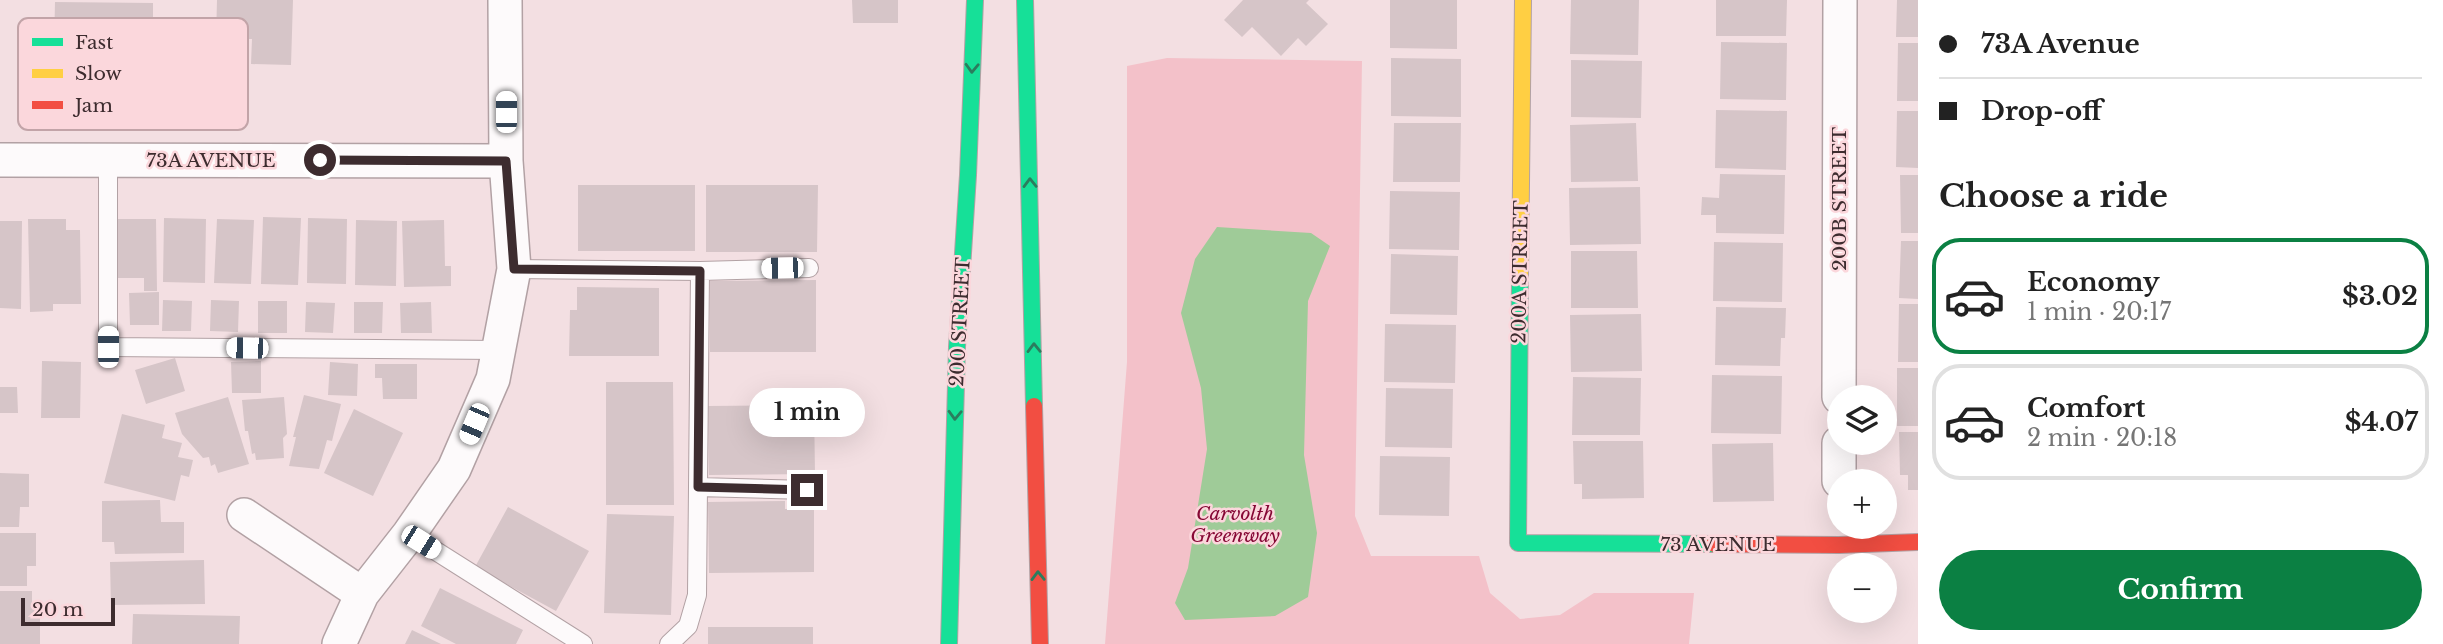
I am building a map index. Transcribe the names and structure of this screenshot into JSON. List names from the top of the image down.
{
  "streets": {
    "main road": ["200A STREET", "200 STREET", "73 AVENUE"],
    "street": ["73A AVENUE", "200B STREET"]
  },
  "crossings": [
    ["200A STREET", "73 AVENUE"]
  ],
  "parks": ["Carvolth Greenway"],
  "legend": ["Fast", "Slow", "Jam"],
  "scale_bar": "20 m",
  "page": {
    "banner": ["73A Avenue", "Drop-off"],
    "heading": "Choose a ride",
    "list": [
      {
        "name": "Economy",
        "note": "1 min · 20:17",
        "value": "$3.02"
      },
      {
        "name": "Comfort",
        "note": "2 min · 20:18",
        "value": "$4.07"
      }
    ],
    "map_buttons": ["+", "−"],
    "bubble": "1 min",
    "buttons": "Confirm",
    "scale": "20 m"
  }
}
